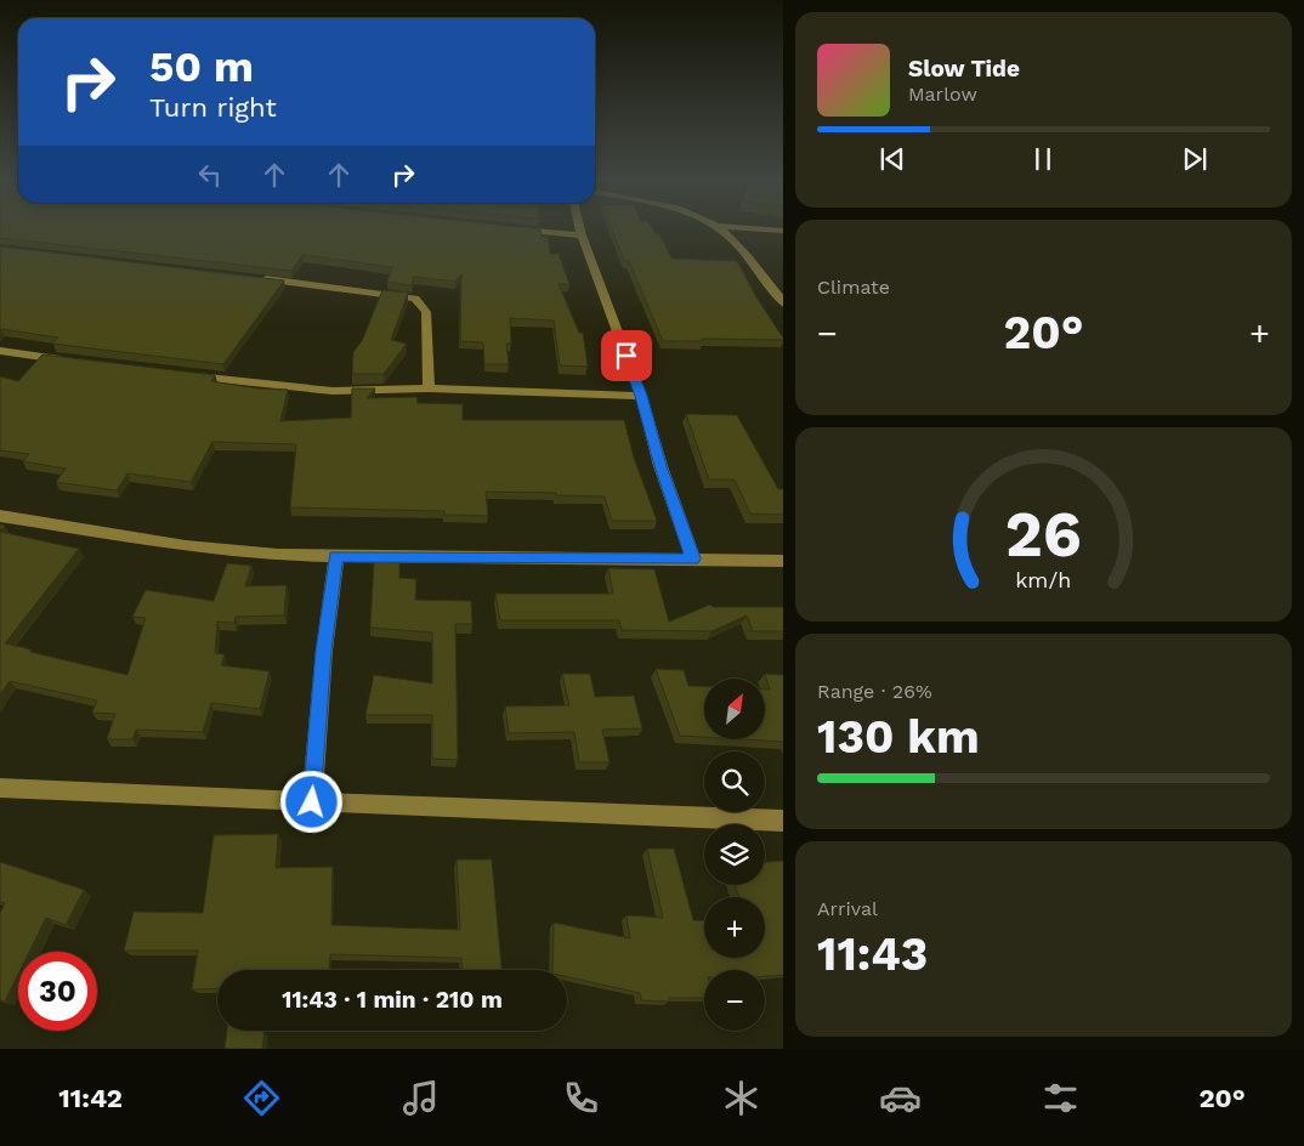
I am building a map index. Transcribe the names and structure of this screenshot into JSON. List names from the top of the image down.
{
  "north": "top right",
  "page": {
    "turn": ["50 m", "Turn right"],
    "song": ["Slow Tide", "Marlow"],
    "tile": [
      "Climate",
      ["Range · 26%", "130 km"],
      ["Arrival", "11:43"]
    ],
    "heat": ["−", "20°", "+"],
    "map_buttons": ["+", "−"],
    "limit": "30",
    "trip": "11:43 · 1 min · 210 m",
    "tabs": ["11:42", "20°"],
    "gauge": ["26", "km/h"]
  }
}
